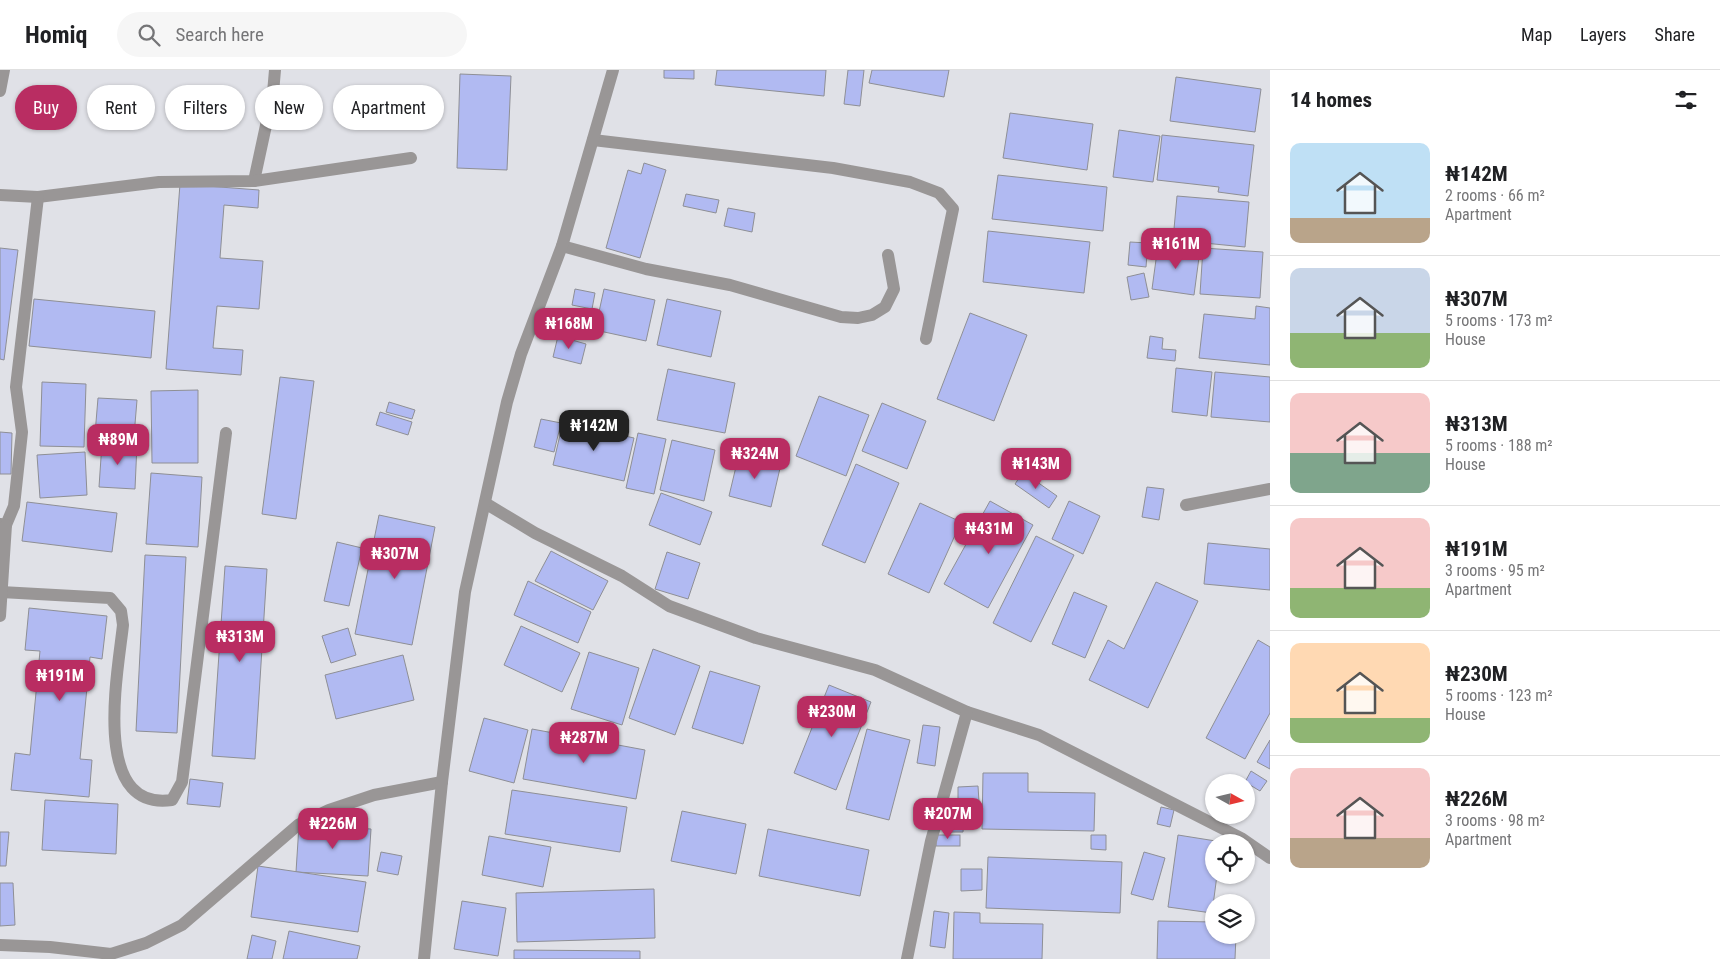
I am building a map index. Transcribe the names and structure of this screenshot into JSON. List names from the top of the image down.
{
  "north": "right",
  "page": {
    "header": "Homiq",
    "search": "Search here",
    "nav": ["Map", "Layers", "Share"],
    "heading": "14 homes",
    "chip": [
      "Buy",
      "Rent",
      "Filters",
      "New",
      "Apartment"
    ],
    "list": [
      {
        "name": "₦142M",
        "note": "2 rooms · 66 m² · Apartment"
      },
      {
        "name": "₦307M",
        "note": "5 rooms · 173 m² · House"
      },
      {
        "name": "₦313M",
        "note": "5 rooms · 188 m² · House"
      },
      {
        "name": "₦191M",
        "note": "3 rooms · 95 m² · Apartment"
      },
      {
        "name": "₦230M",
        "note": "5 rooms · 123 m² · House"
      },
      {
        "name": "₦226M",
        "note": "3 rooms · 98 m² · Apartment"
      }
    ],
    "price": [
      "₦161M",
      "₦168M",
      "₦142M",
      "₦89M",
      "₦324M",
      "₦143M",
      "₦431M",
      "₦307M",
      "₦313M",
      "₦191M",
      "₦230M",
      "₦287M",
      "₦207M",
      "₦226M"
    ]
  }
}
